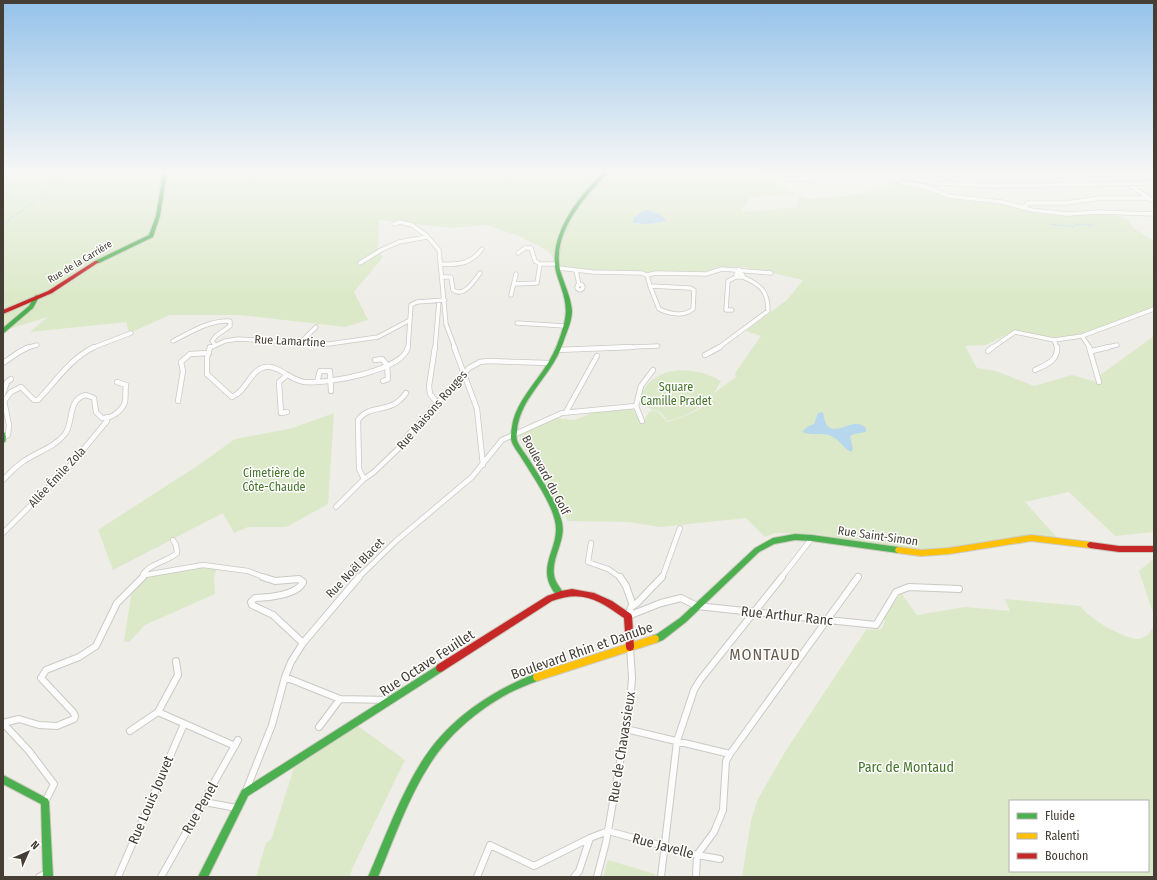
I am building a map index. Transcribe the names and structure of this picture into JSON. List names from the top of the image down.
{
  "streets": {
    "street": [
      "Rue de la Carrière",
      "Rue Lamartine",
      "Rue Maisons Rouges",
      "Boulevard du Golf",
      "Allée Émile Zola",
      "Rue Saint-Simon",
      "Rue Noël Blacet",
      "Rue Arthur Ranc",
      "Boulevard Rhin et Danube",
      "Rue Octave Feuillet",
      "Rue de Chavassieux",
      "Rue Louis Jouvet",
      "Rue Penel",
      "Rue Javelle"
    ]
  },
  "crossings": [
    ["Boulevard du Golf", "Rue Noël Blacet"],
    ["Boulevard du Golf", "Rue Octave Feuillet"],
    ["Rue Saint-Simon", "Rue Arthur Ranc"],
    ["Rue Saint-Simon", "Boulevard Rhin et Danube"],
    ["Rue Noël Blacet", "Rue Octave Feuillet"],
    ["Rue Arthur Ranc", "Boulevard Rhin et Danube"],
    ["Boulevard Rhin et Danube", "Rue de Chavassieux"],
    ["Rue Octave Feuillet", "Rue de Chavassieux"],
    ["Rue de Chavassieux", "Rue Javelle"],
    ["Rue Louis Jouvet", "Rue Penel"]
  ],
  "districts": ["MONTAUD"],
  "parks": ["Square Camille Pradet", "Cimetière de Côte-Chaude", "Parc de Montaud"],
  "legend": ["Fluide", "Ralenti", "Bouchon"],
  "north": "top right"
}
